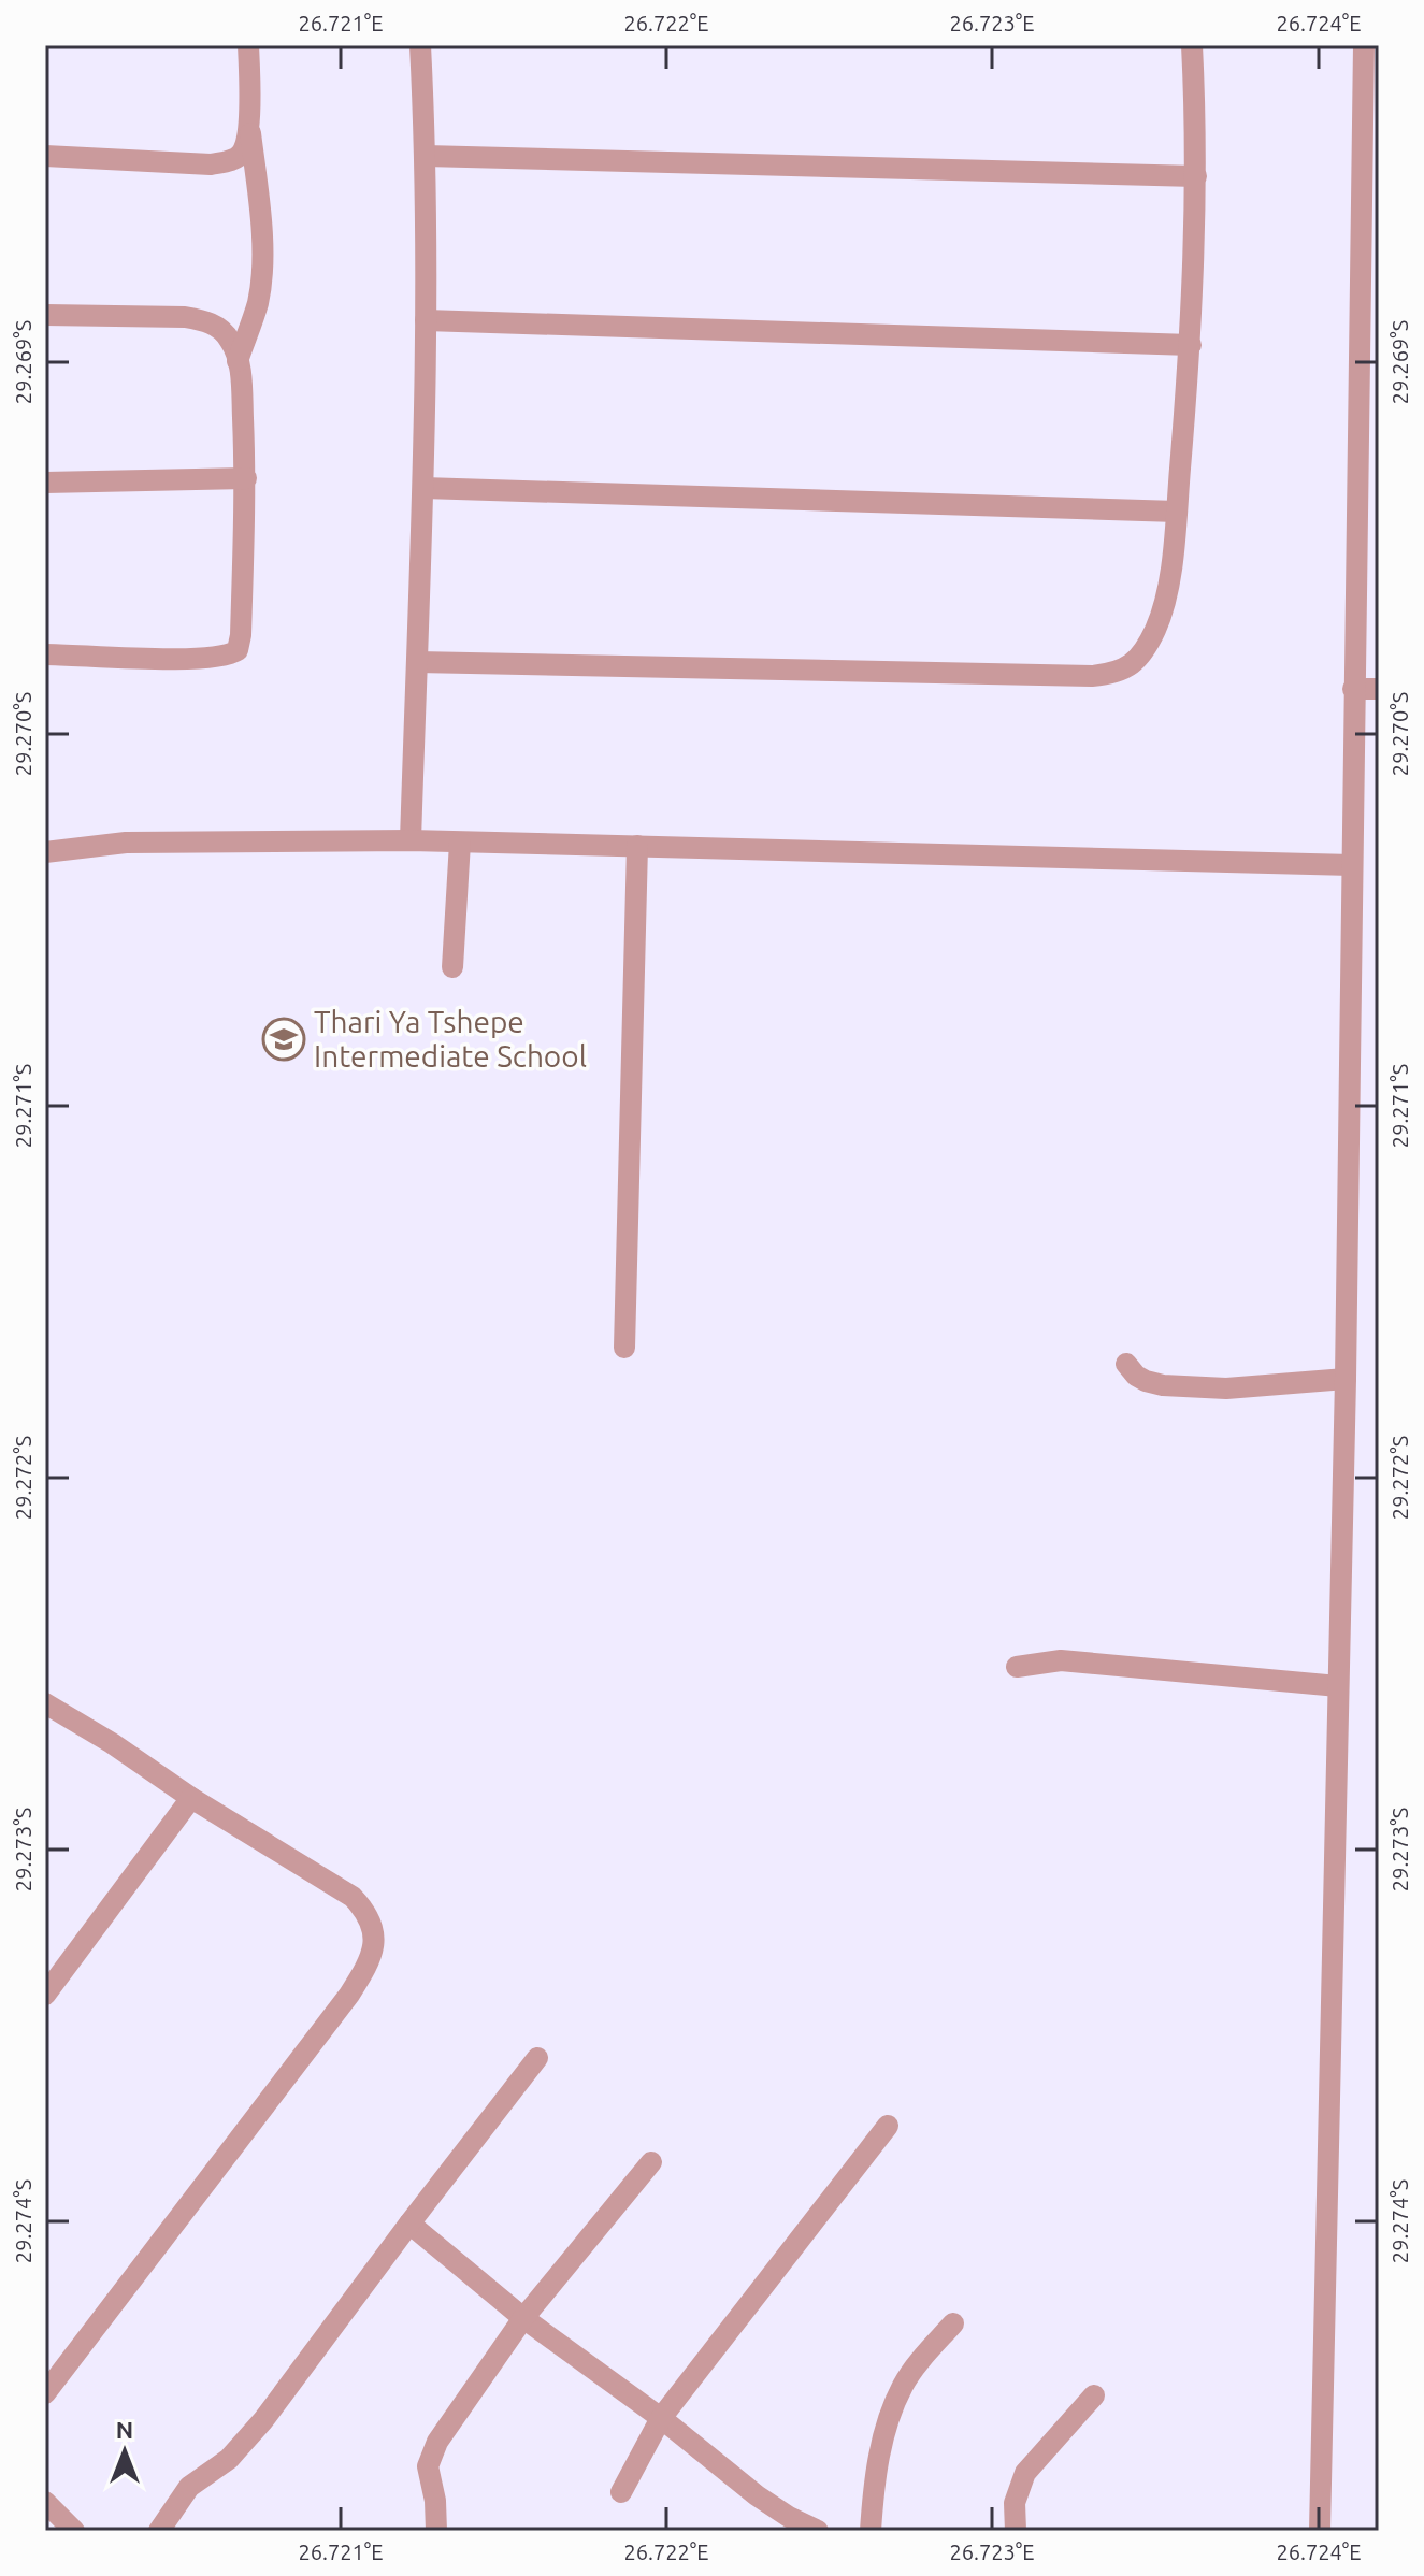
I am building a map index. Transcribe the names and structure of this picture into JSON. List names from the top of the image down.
{
  "places": {
    "school or university": ["Thari Ya Tshepe Intermediate School"]
  },
  "north": "top",
  "coordinates": [
    "26.721°E",
    "26.722°E",
    "26.723°E",
    "26.724°E",
    "29.269°S",
    "29.270°S",
    "29.271°S",
    "29.272°S",
    "29.273°S",
    "29.274°S"
  ]
}
